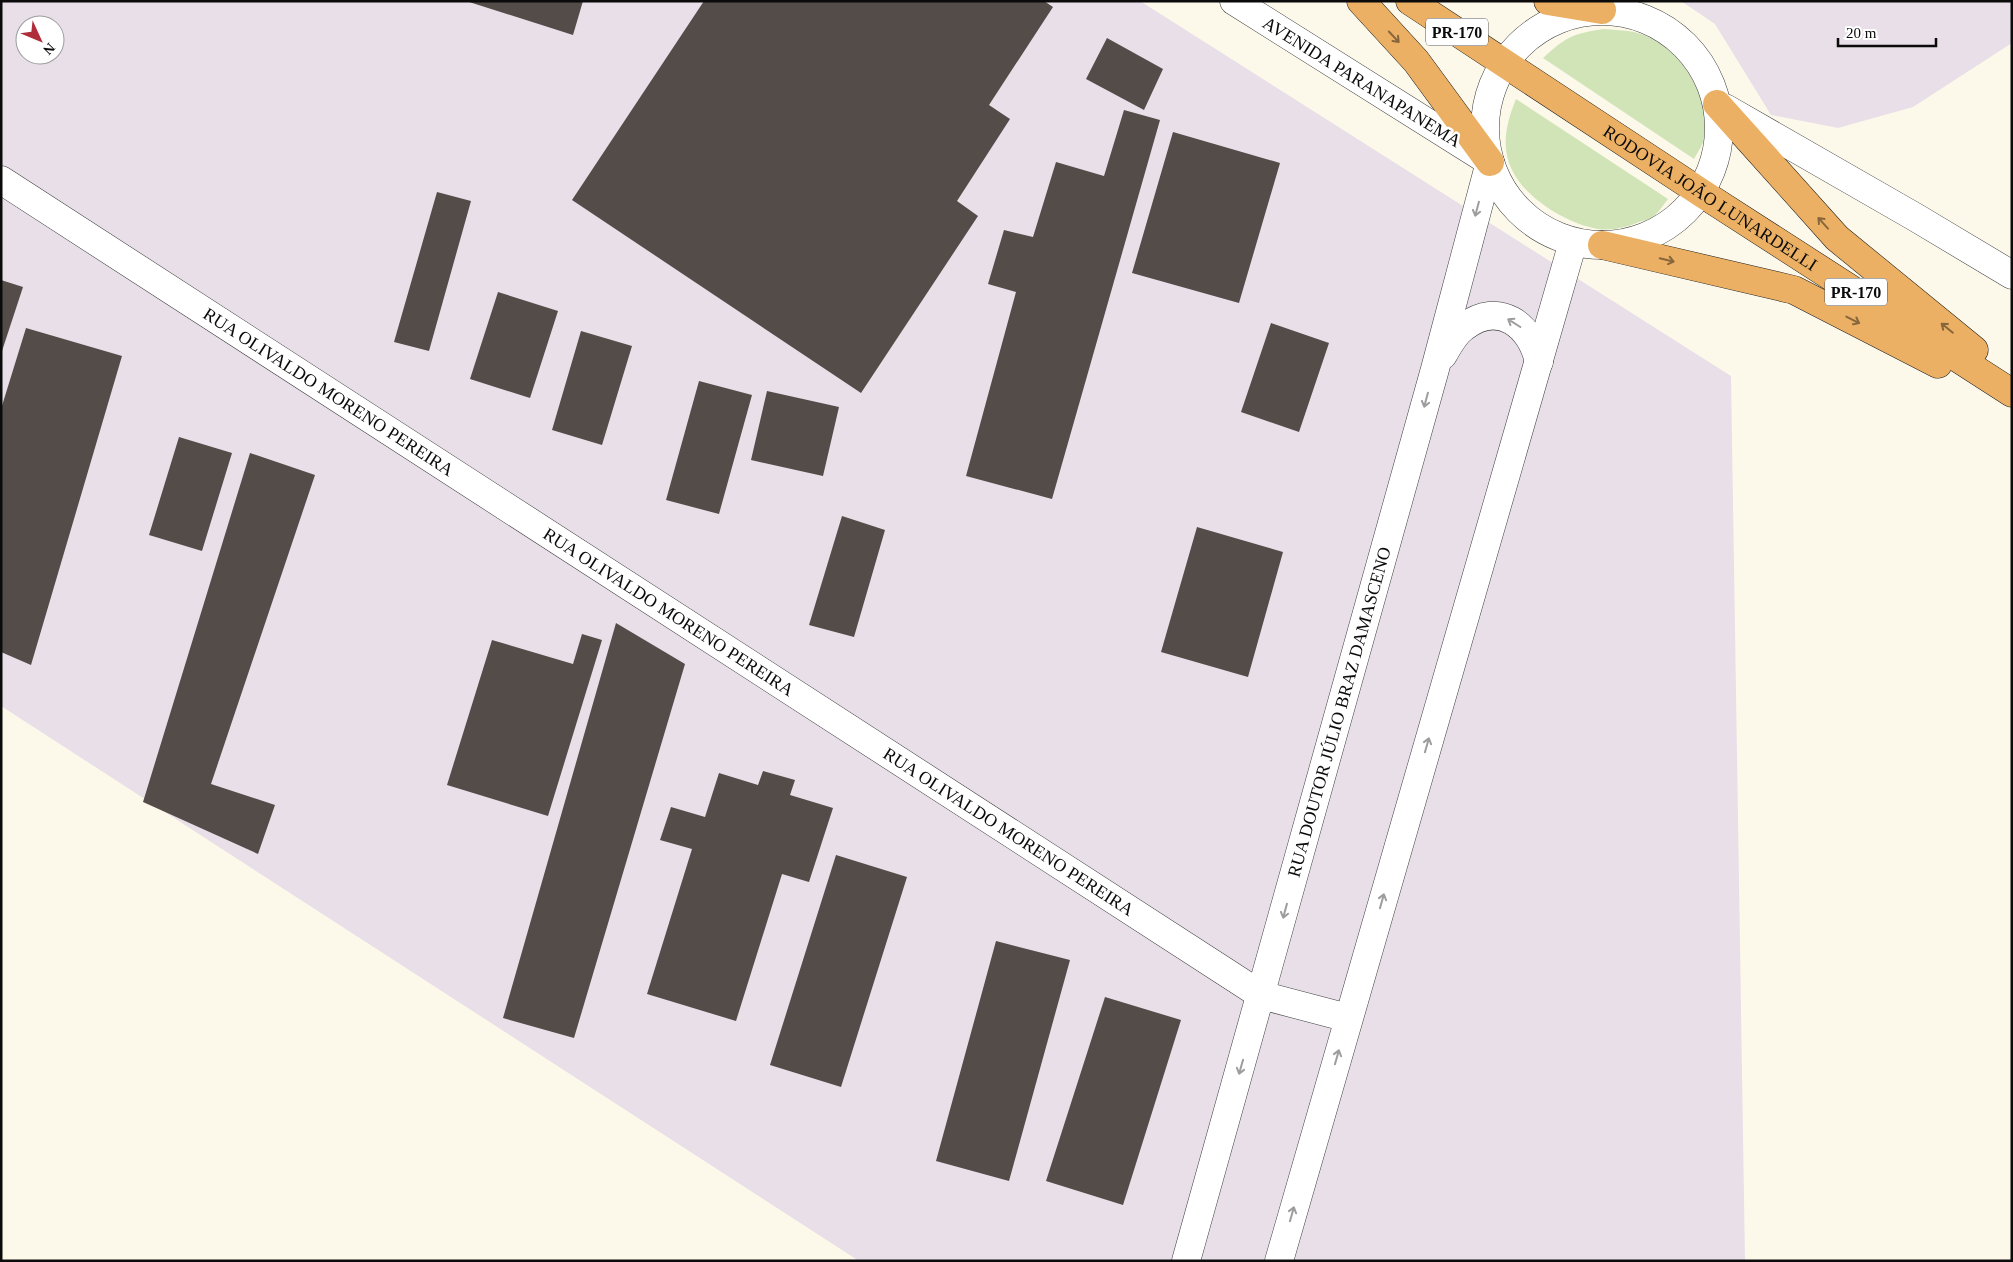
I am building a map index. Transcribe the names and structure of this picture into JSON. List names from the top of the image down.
{
  "streets": {
    "highway": ["PR-170", "RODOVIA JOÃO LUNARDELLI"],
    "street": ["AVENIDA PARANAPANEMA", "RUA OLIVALDO MORENO PEREIRA", "RUA DOUTOR JÚLIO BRAZ DAMASCENO"]
  },
  "crossings": [
    ["AVENIDA PARANAPANEMA", "RUA DOUTOR JÚLIO BRAZ DAMASCENO"],
    ["RUA OLIVALDO MORENO PEREIRA", "RUA DOUTOR JÚLIO BRAZ DAMASCENO"]
  ],
  "scale_bar": "20 m",
  "north": "bottom right"
}
